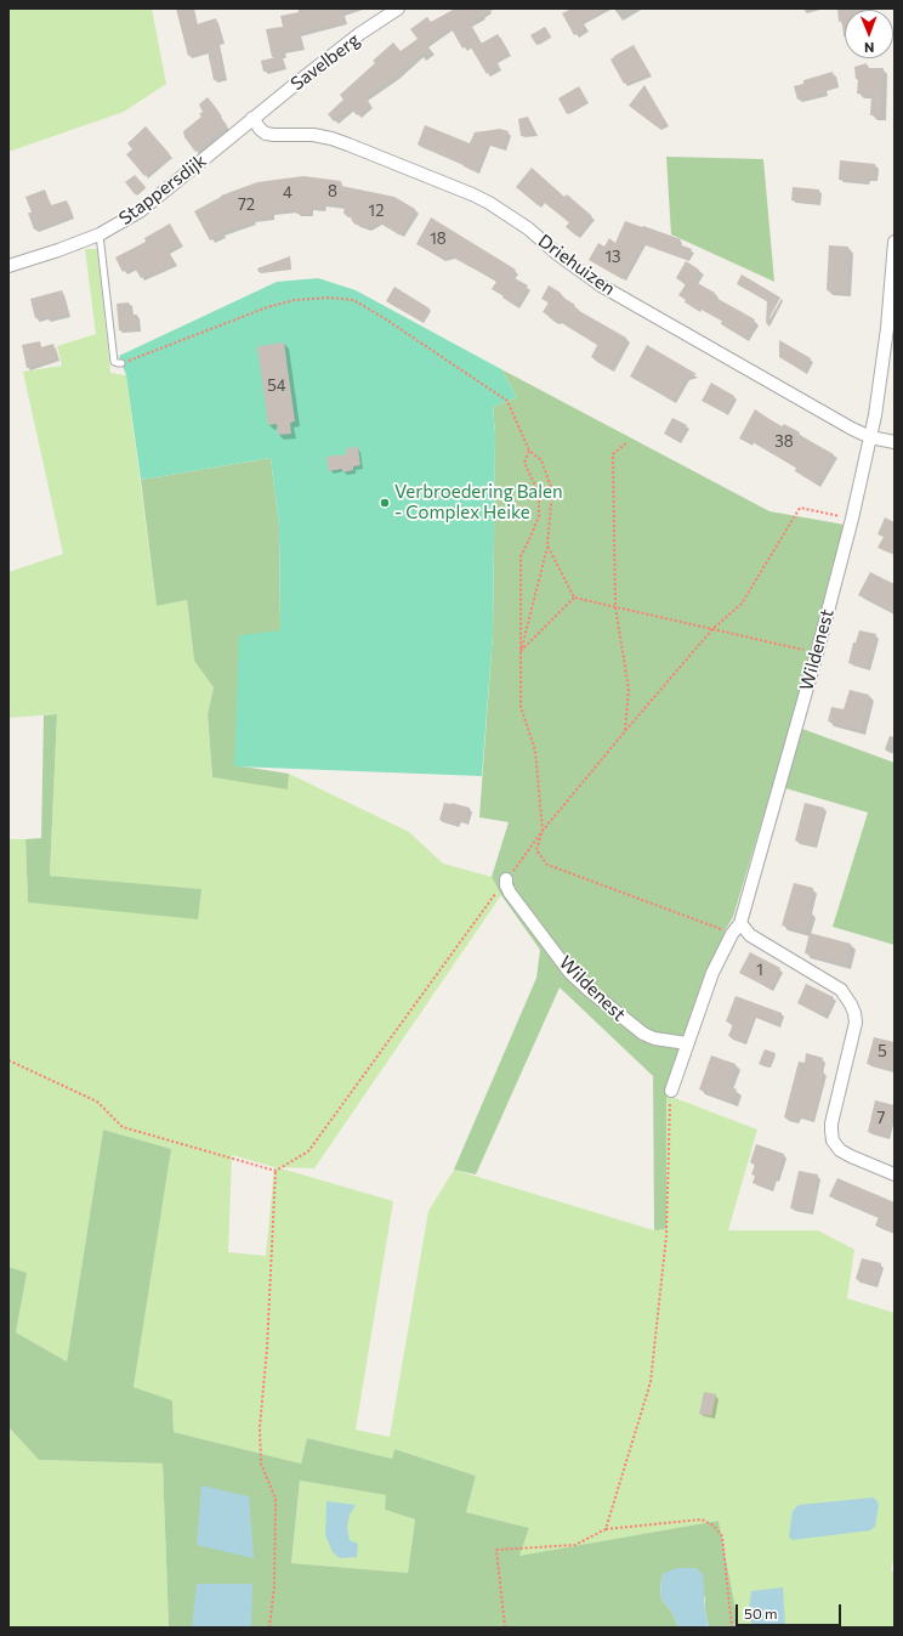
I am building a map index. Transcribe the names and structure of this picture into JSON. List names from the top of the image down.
{
  "streets": {
    "street": [
      "Savelberg",
      "Stappersdijk",
      "Driehuizen",
      "Wildenest"
    ]
  },
  "crossings": [
    ["Savelberg", "Stappersdijk"],
    ["Savelberg", "Driehuizen"],
    ["Stappersdijk", "Driehuizen"],
    ["Driehuizen", "Wildenest"]
  ],
  "places": ["Verbroedering Balen - Complex Heike"],
  "house_numbers": [
    "8",
    "4",
    "72",
    "12",
    "18",
    "13",
    "54",
    "38",
    "1",
    "5",
    "7"
  ],
  "scale_bar": "50 m",
  "north": "bottom"
}
